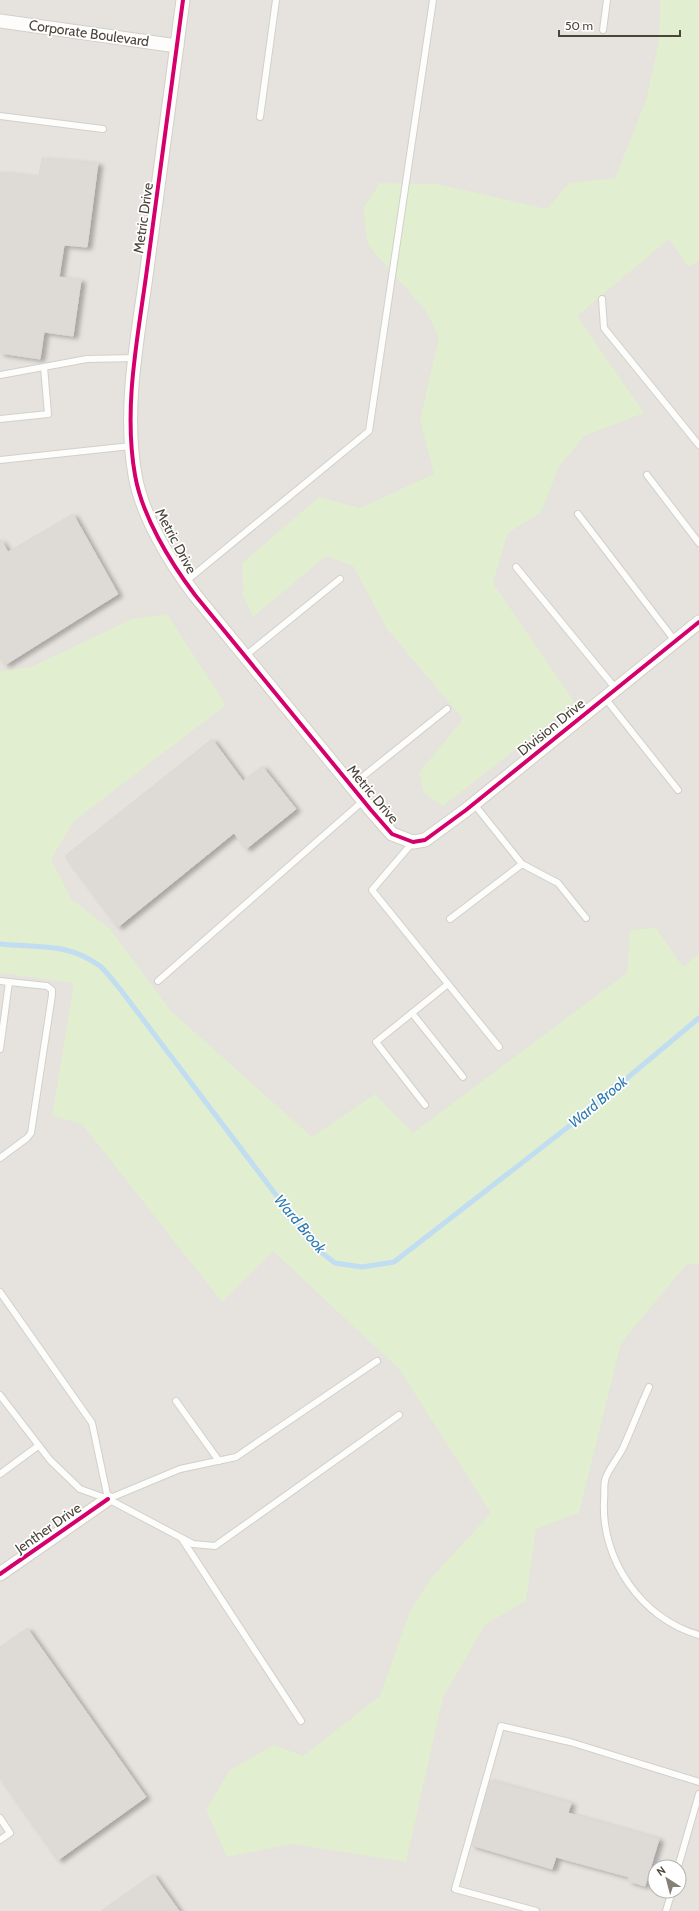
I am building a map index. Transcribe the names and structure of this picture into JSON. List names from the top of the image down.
{
  "streets": {
    "street": [
      "Corporate Boulevard",
      "Metric Drive",
      "Division Drive",
      "Jenther Drive"
    ]
  },
  "crossings": [
    ["Corporate Boulevard", "Metric Drive"],
    ["Metric Drive", "Division Drive"]
  ],
  "water": ["Ward Brook"],
  "scale_bar": "50 m",
  "north": "top left"
}
